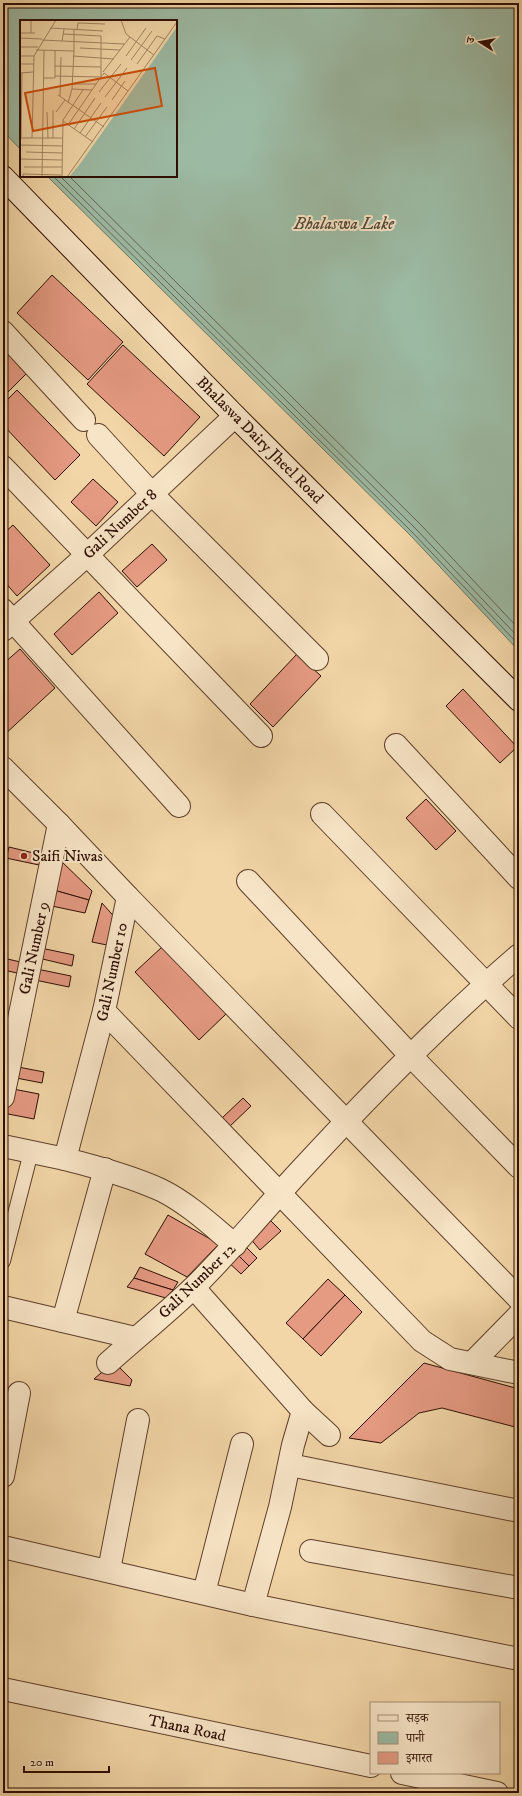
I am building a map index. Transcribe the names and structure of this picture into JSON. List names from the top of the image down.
{
  "streets": {
    "street": [
      "Bhalaswa Dairy Jheel Road",
      "Gali Number 8",
      "Gali Number 9",
      "Gali Number 10",
      "Gali Number 12",
      "Thana Road"
    ]
  },
  "crossings": [
    ["Bhalaswa Dairy Jheel Road", "Gali Number 8"]
  ],
  "water": ["Bhalaswa Lake"],
  "places": ["Saifi Niwas"],
  "legend": ["सड़क", "पानी", "इमारत"],
  "scale_bar": "20 m",
  "north": "left"
}
